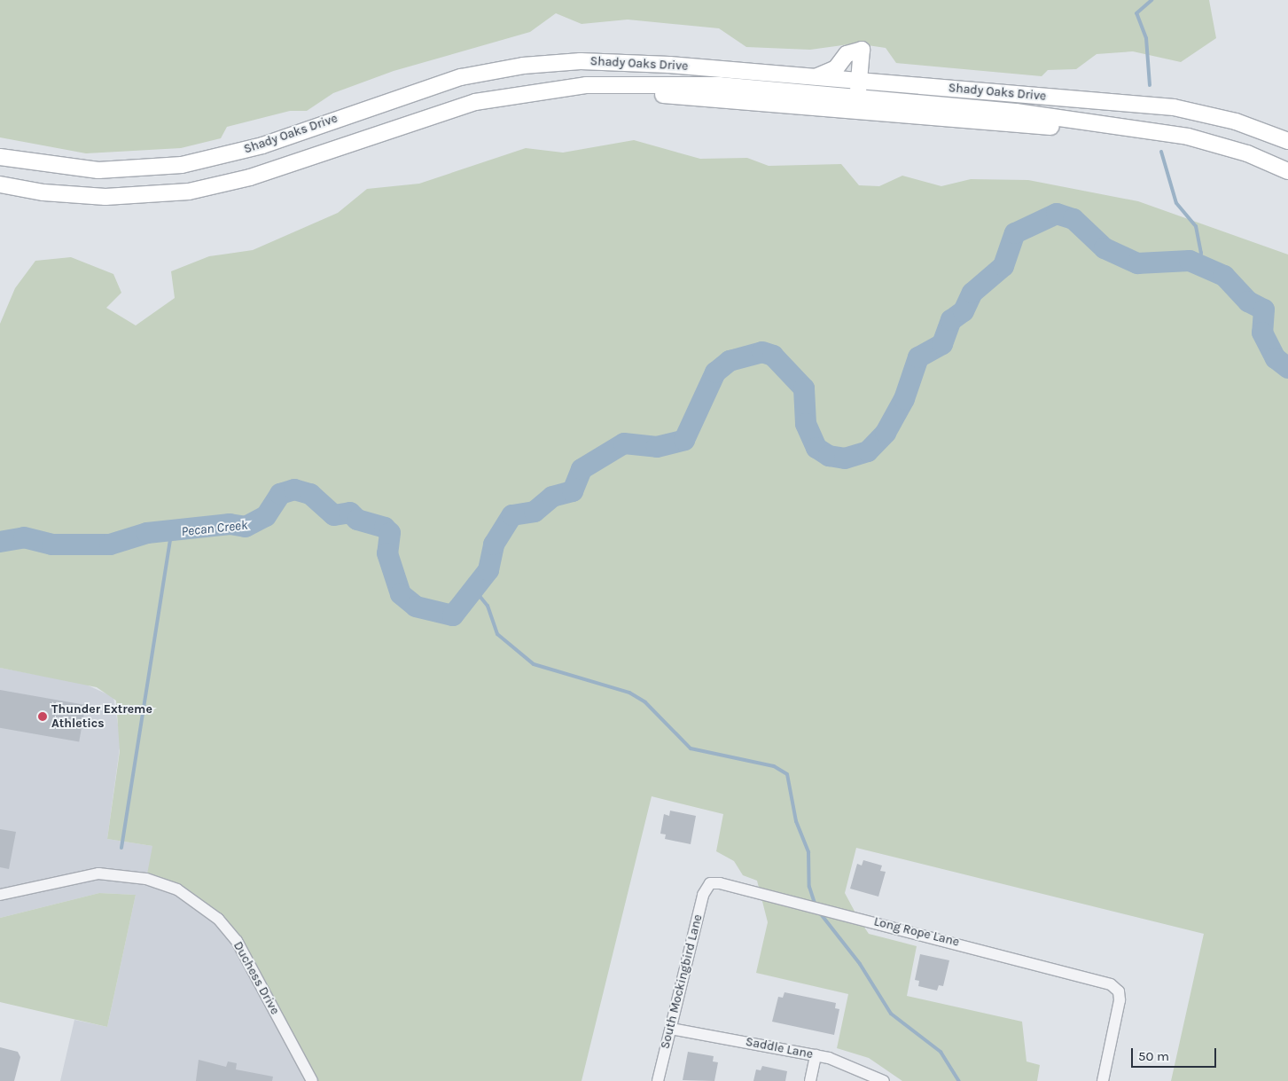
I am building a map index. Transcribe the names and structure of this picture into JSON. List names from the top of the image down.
{
  "streets": {
    "street": [
      "Shady Oaks Drive",
      "Long Rope Lane",
      "Duchess Drive",
      "South Mockingbird Lane",
      "Saddle Lane"
    ]
  },
  "crossings": [
    ["Long Rope Lane", "South Mockingbird Lane"],
    ["South Mockingbird Lane", "Saddle Lane"]
  ],
  "water": ["Pecan Creek"],
  "places": ["Thunder Extreme Athletics"],
  "scale_bar": "50 m"
}
